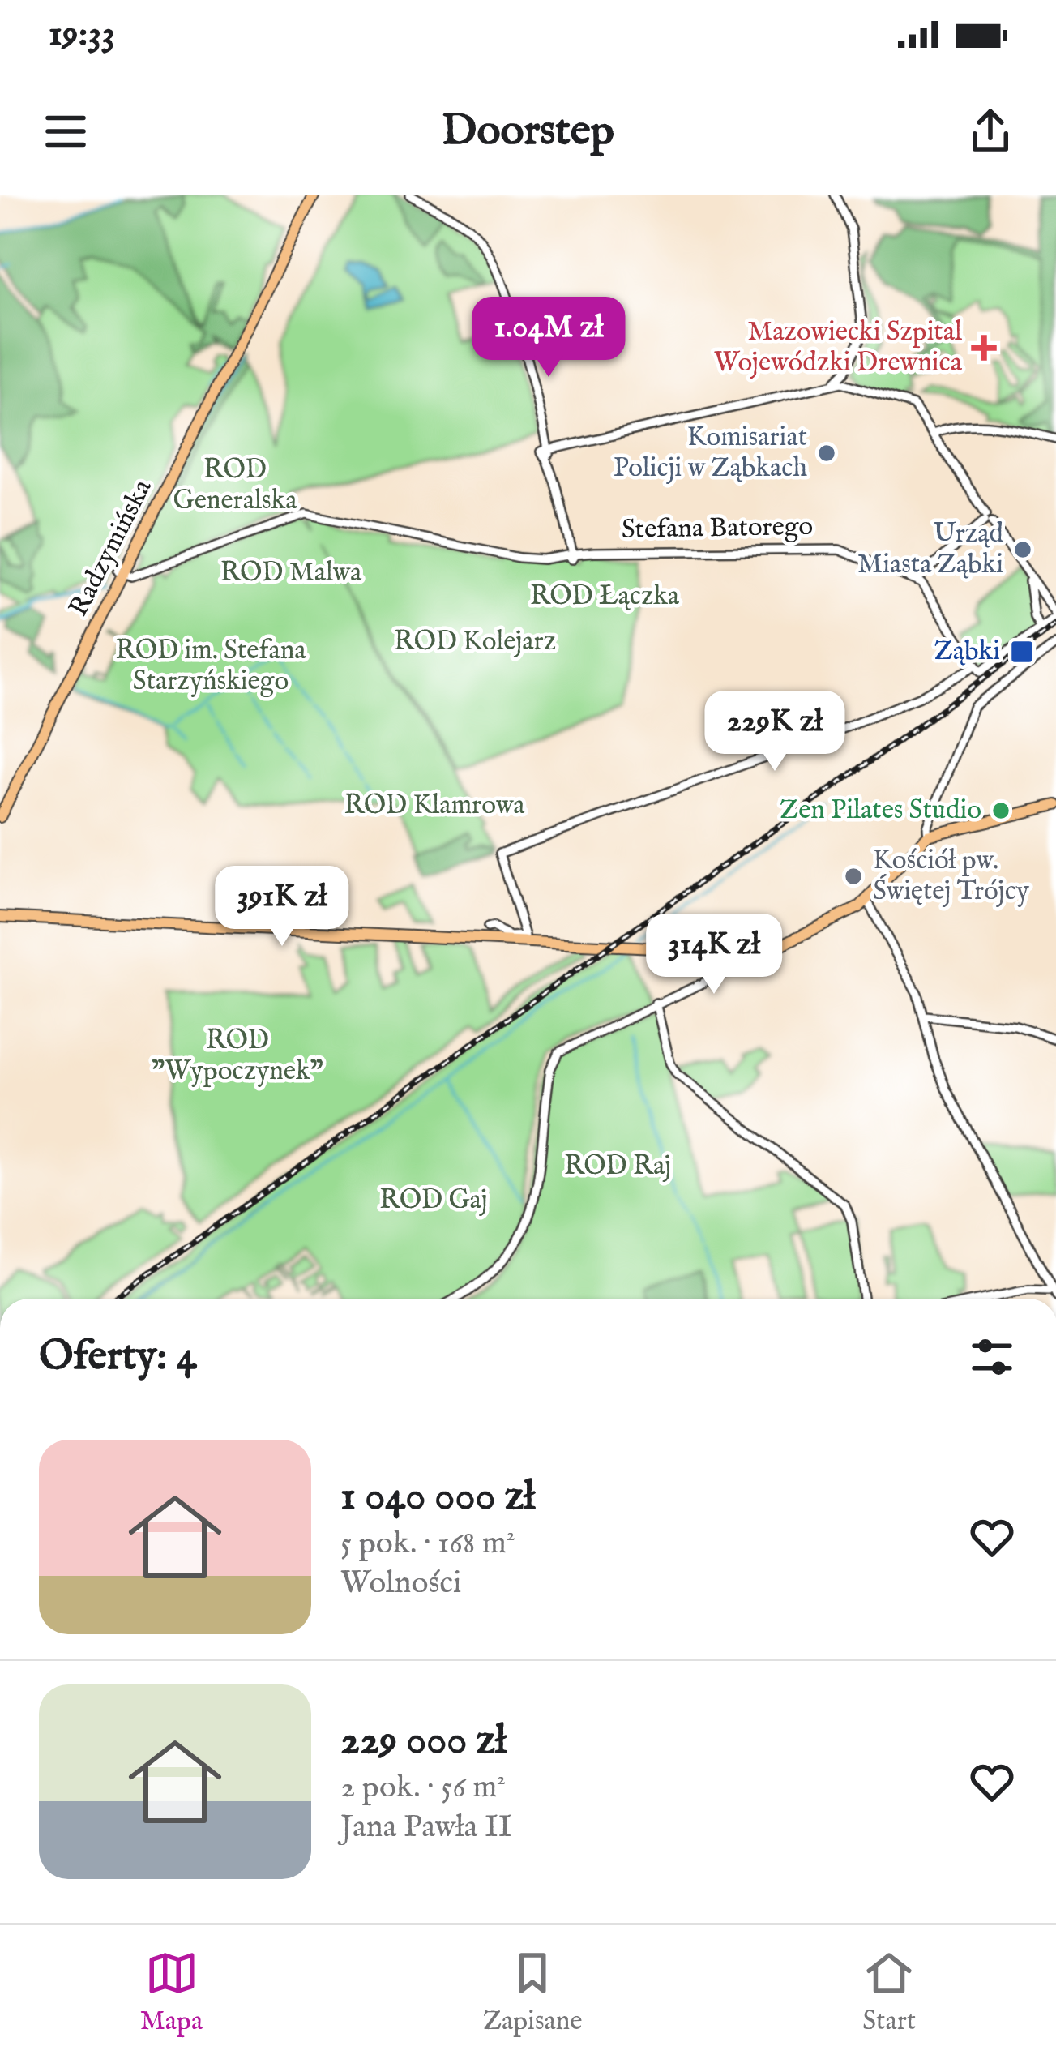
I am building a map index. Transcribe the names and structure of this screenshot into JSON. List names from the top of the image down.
{
  "streets": {
    "main road": ["Radzymińska"],
    "street": ["Stefana Batorego"]
  },
  "crossings": [
    ["Stefana Batorego", "Radzymińska"]
  ],
  "parks": [
    "ROD Generalska",
    "ROD Malwa",
    "ROD Łączka",
    "ROD Kolejarz",
    "ROD im. Stefana Starzyńskiego",
    "ROD Klamrowa",
    "ROD \"Wypoczynek\"",
    "ROD Raj",
    "ROD Gaj"
  ],
  "places": {
    "health": ["Mazowiecki Szpital Wojewódzki Drewnica"],
    "other": [
      "Komisariat Policji w Ząbkach",
      "Urząd Miasta Ząbki",
      "Zen Pilates Studio",
      "Kościół pw. Świętej Trójcy"
    ],
    "transit": ["Ząbki"]
  },
  "page": {
    "status": "19:33",
    "header": "Doorstep",
    "price": [
      "1.04M zł",
      "229K zł",
      "391K zł",
      "314K zł"
    ],
    "heading": "Oferty: 4",
    "list": [
      {
        "name": "1 040 000 zł",
        "note": "5 pok. · 168 m² · Wolności"
      },
      {
        "name": "229 000 zł",
        "note": "2 pok. · 56 m² · Jana Pawła II"
      }
    ],
    "tabs": ["Mapa", "Zapisane", "Start"]
  }
}
